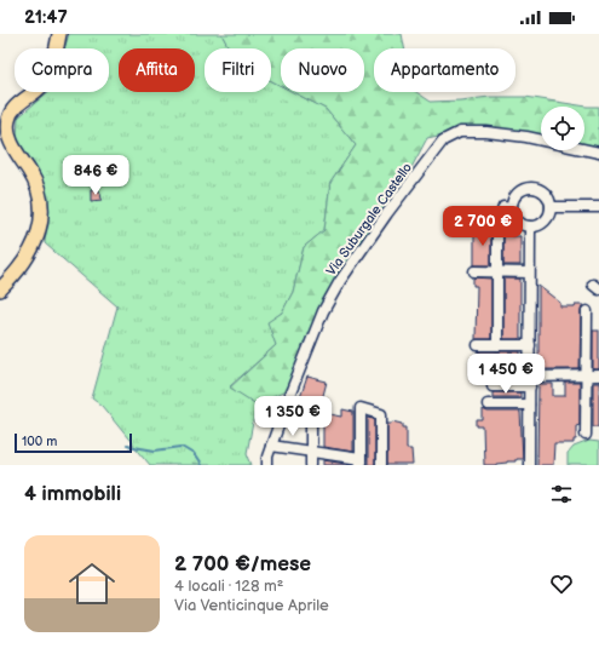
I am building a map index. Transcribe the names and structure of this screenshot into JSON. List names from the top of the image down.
{
  "streets": {
    "street": ["Via Suburgale Castello"]
  },
  "scale_bar": "100 m",
  "page": {
    "status": "21:47",
    "chip": [
      "Compra",
      "Affitta",
      "Filtri",
      "Nuovo",
      "Appartamento"
    ],
    "price": [
      "846 €",
      "2 700 €",
      "1 450 €",
      "1 350 €"
    ],
    "scale": "100 m",
    "heading": "4 immobili",
    "list": [
      {
        "name": "2 700 €/mese",
        "note": "4 locali · 128 m² · Via Venticinque Aprile"
      }
    ]
  }
}
